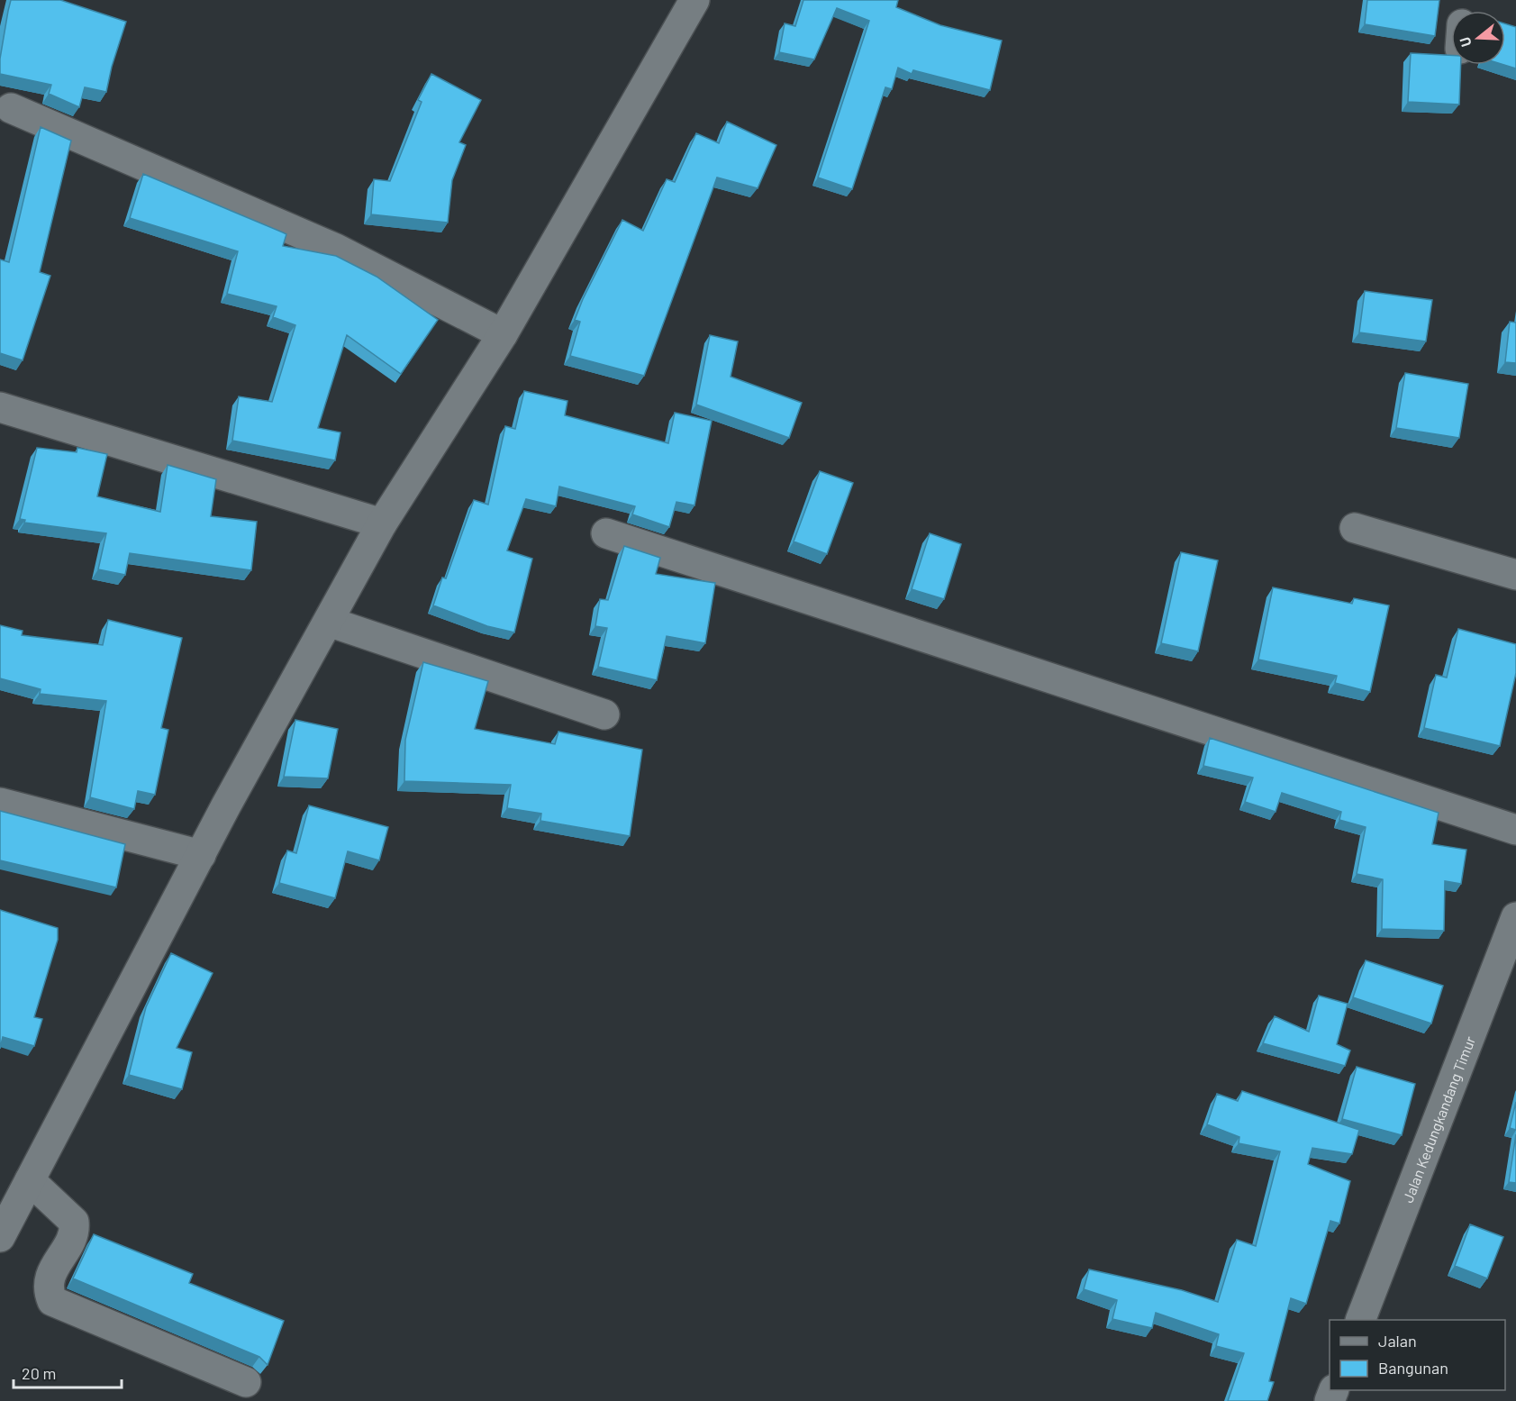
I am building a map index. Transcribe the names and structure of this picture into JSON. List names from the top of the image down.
{
  "streets": {
    "street": ["Jalan Kedungkandang Timur"]
  },
  "legend": ["Jalan", "Bangunan"],
  "scale_bar": "20 m",
  "north": "left"
}
